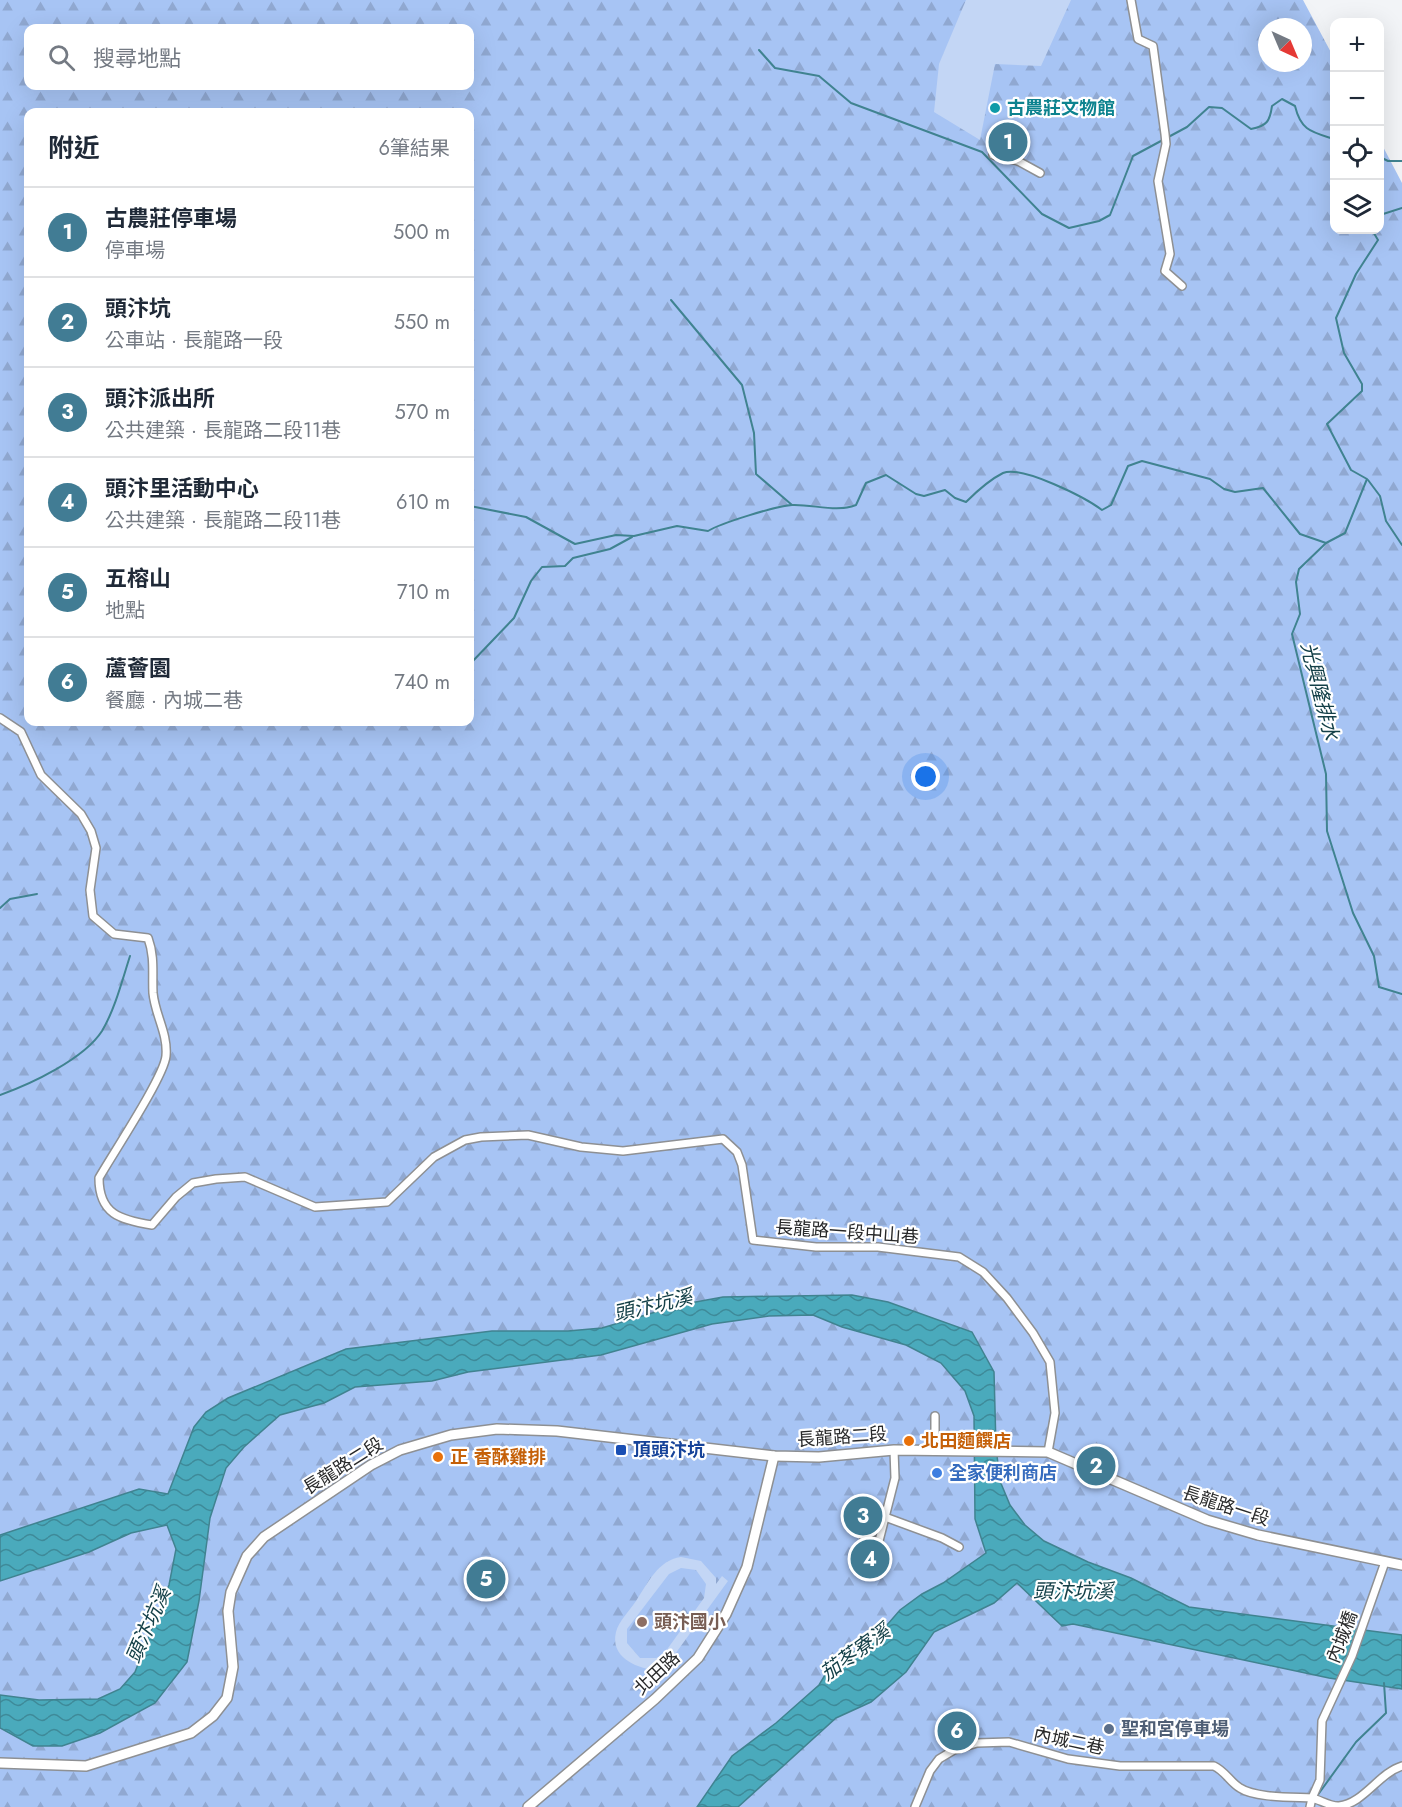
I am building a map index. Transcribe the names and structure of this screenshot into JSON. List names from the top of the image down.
{
  "streets": {
    "main road": ["長龍路二段", "長龍路一段", "北田路"],
    "street": ["長龍路一段中山巷", "內城橋", "內城二巷"]
  },
  "crossings": [
    ["長龍路一段中山巷", "長龍路二段"],
    ["長龍路一段中山巷", "長龍路一段"],
    ["長龍路二段", "長龍路一段"],
    ["長龍路二段", "北田路"],
    ["長龍路一段", "內城橋"],
    ["內城橋", "內城二巷"]
  ],
  "water": ["光興隆排水", "頭汴坑溪", "茄苳寮溪"],
  "places": {
    "other": [
      "古農莊文物館",
      "北田麵饌店",
      "正 香酥雞排",
      "全家便利商店",
      "頭汴國小",
      "聖和宮停車場"
    ],
    "transit": ["頂頭汴坑"]
  },
  "north": "bottom right",
  "page": {
    "map_buttons": ["+", "−"],
    "search": "搜尋地點",
    "heading": ["附近", "6筆結果"],
    "pins": [
      "1",
      "2",
      "3",
      "4",
      "5",
      "6"
    ],
    "list": [
      {
        "mark": "1",
        "name": "古農莊停車場",
        "note": "停車場",
        "value": "500 m"
      },
      {
        "mark": "2",
        "name": "頭汴坑",
        "note": "公車站 · 長龍路一段",
        "value": "550 m"
      },
      {
        "mark": "3",
        "name": "頭汴派出所",
        "note": "公共建築 · 長龍路二段11巷",
        "value": "570 m"
      },
      {
        "mark": "4",
        "name": "頭汴里活動中心",
        "note": "公共建築 · 長龍路二段11巷",
        "value": "610 m"
      },
      {
        "mark": "5",
        "name": "五榕山",
        "note": "地點",
        "value": "710 m"
      },
      {
        "mark": "6",
        "name": "蘆薈園",
        "note": "餐廳 · 內城二巷",
        "value": "740 m"
      }
    ]
  }
}
